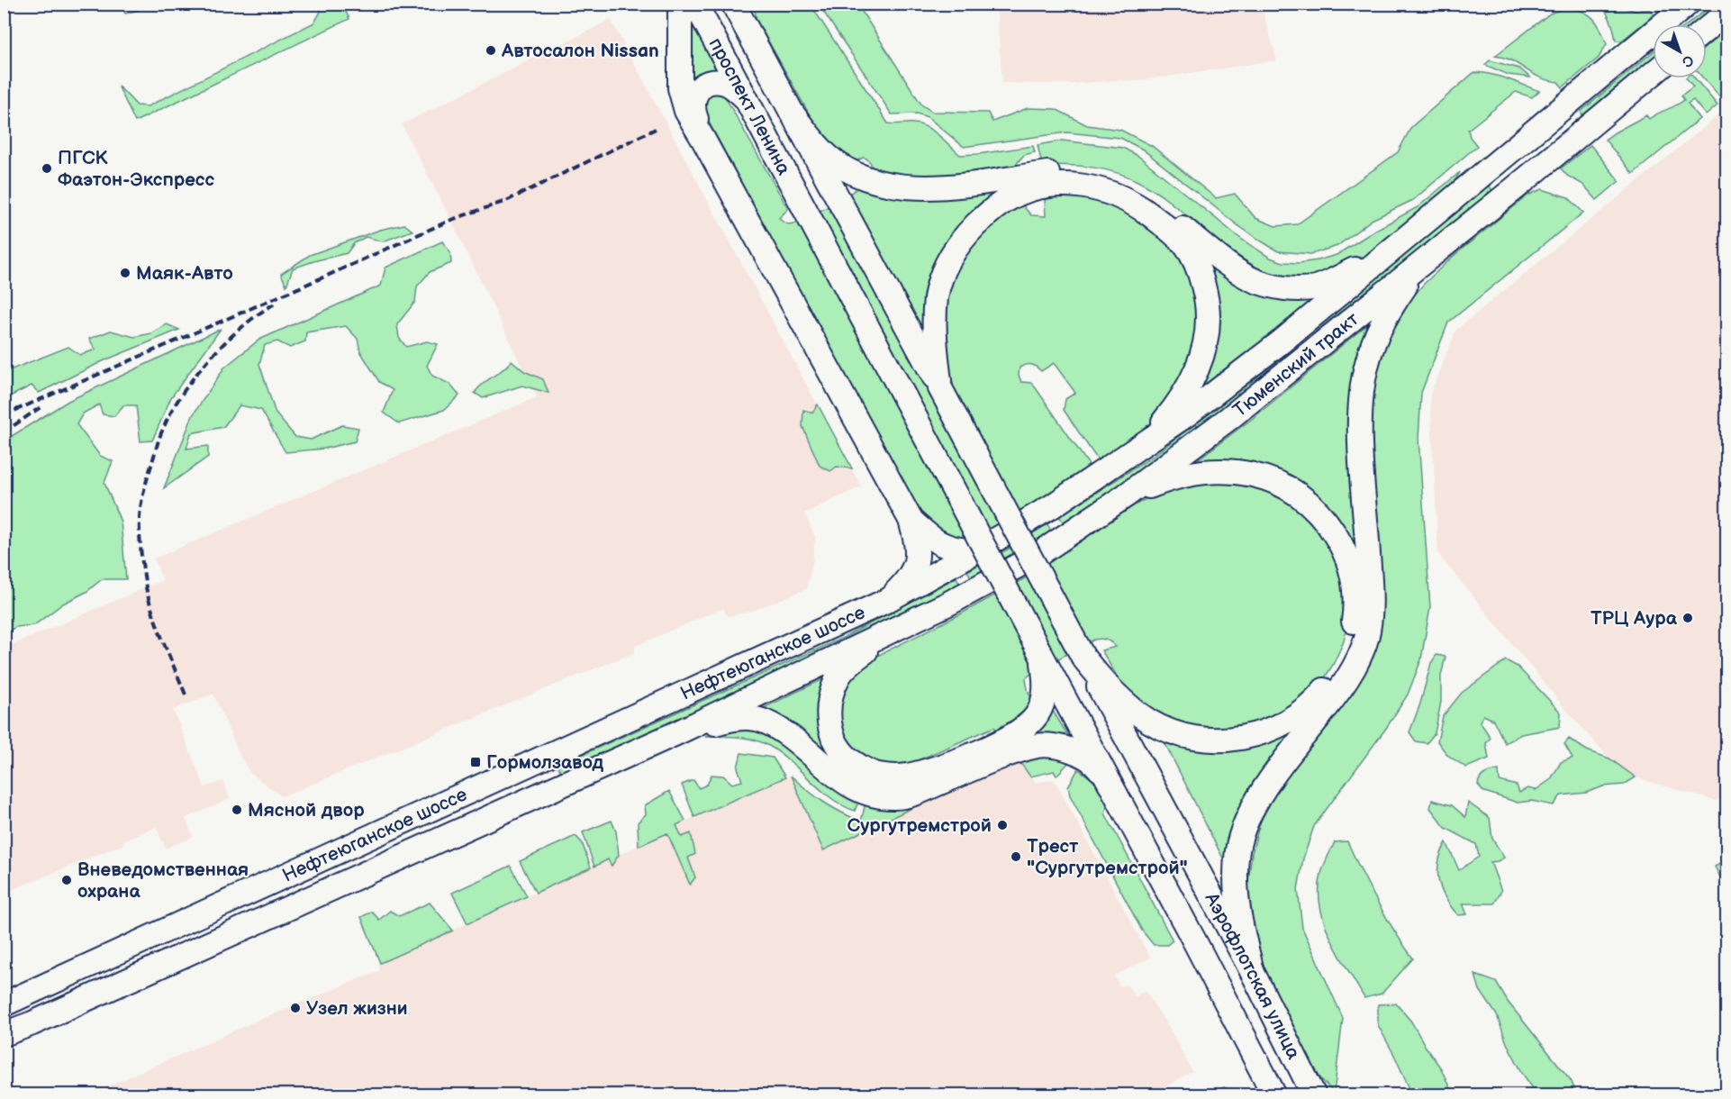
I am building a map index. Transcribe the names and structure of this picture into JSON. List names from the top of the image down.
{
  "streets": {
    "main road": [
      "проспект Ленина",
      "Тюменский тракт",
      "Нефтеюганское шоссе",
      "Аэрофлотская улица"
    ]
  },
  "crossings": [
    ["проспект Ленина", "Аэрофлотская улица"],
    ["Тюменский тракт", "Нефтеюганское шоссе"]
  ],
  "places": {
    "other": [
      "Автосалон Nissan",
      "ПГСК Фаэтон-Экспресс",
      "Маяк-Авто",
      "ТРЦ Аура",
      "Мясной двор",
      "Сургутремстрой",
      "Трест \"Сургутремстрой\"",
      "Вневедомственная охрана",
      "Узел жизни"
    ],
    "transit": ["Гормолзавод"]
  },
  "north": "bottom right"
}
